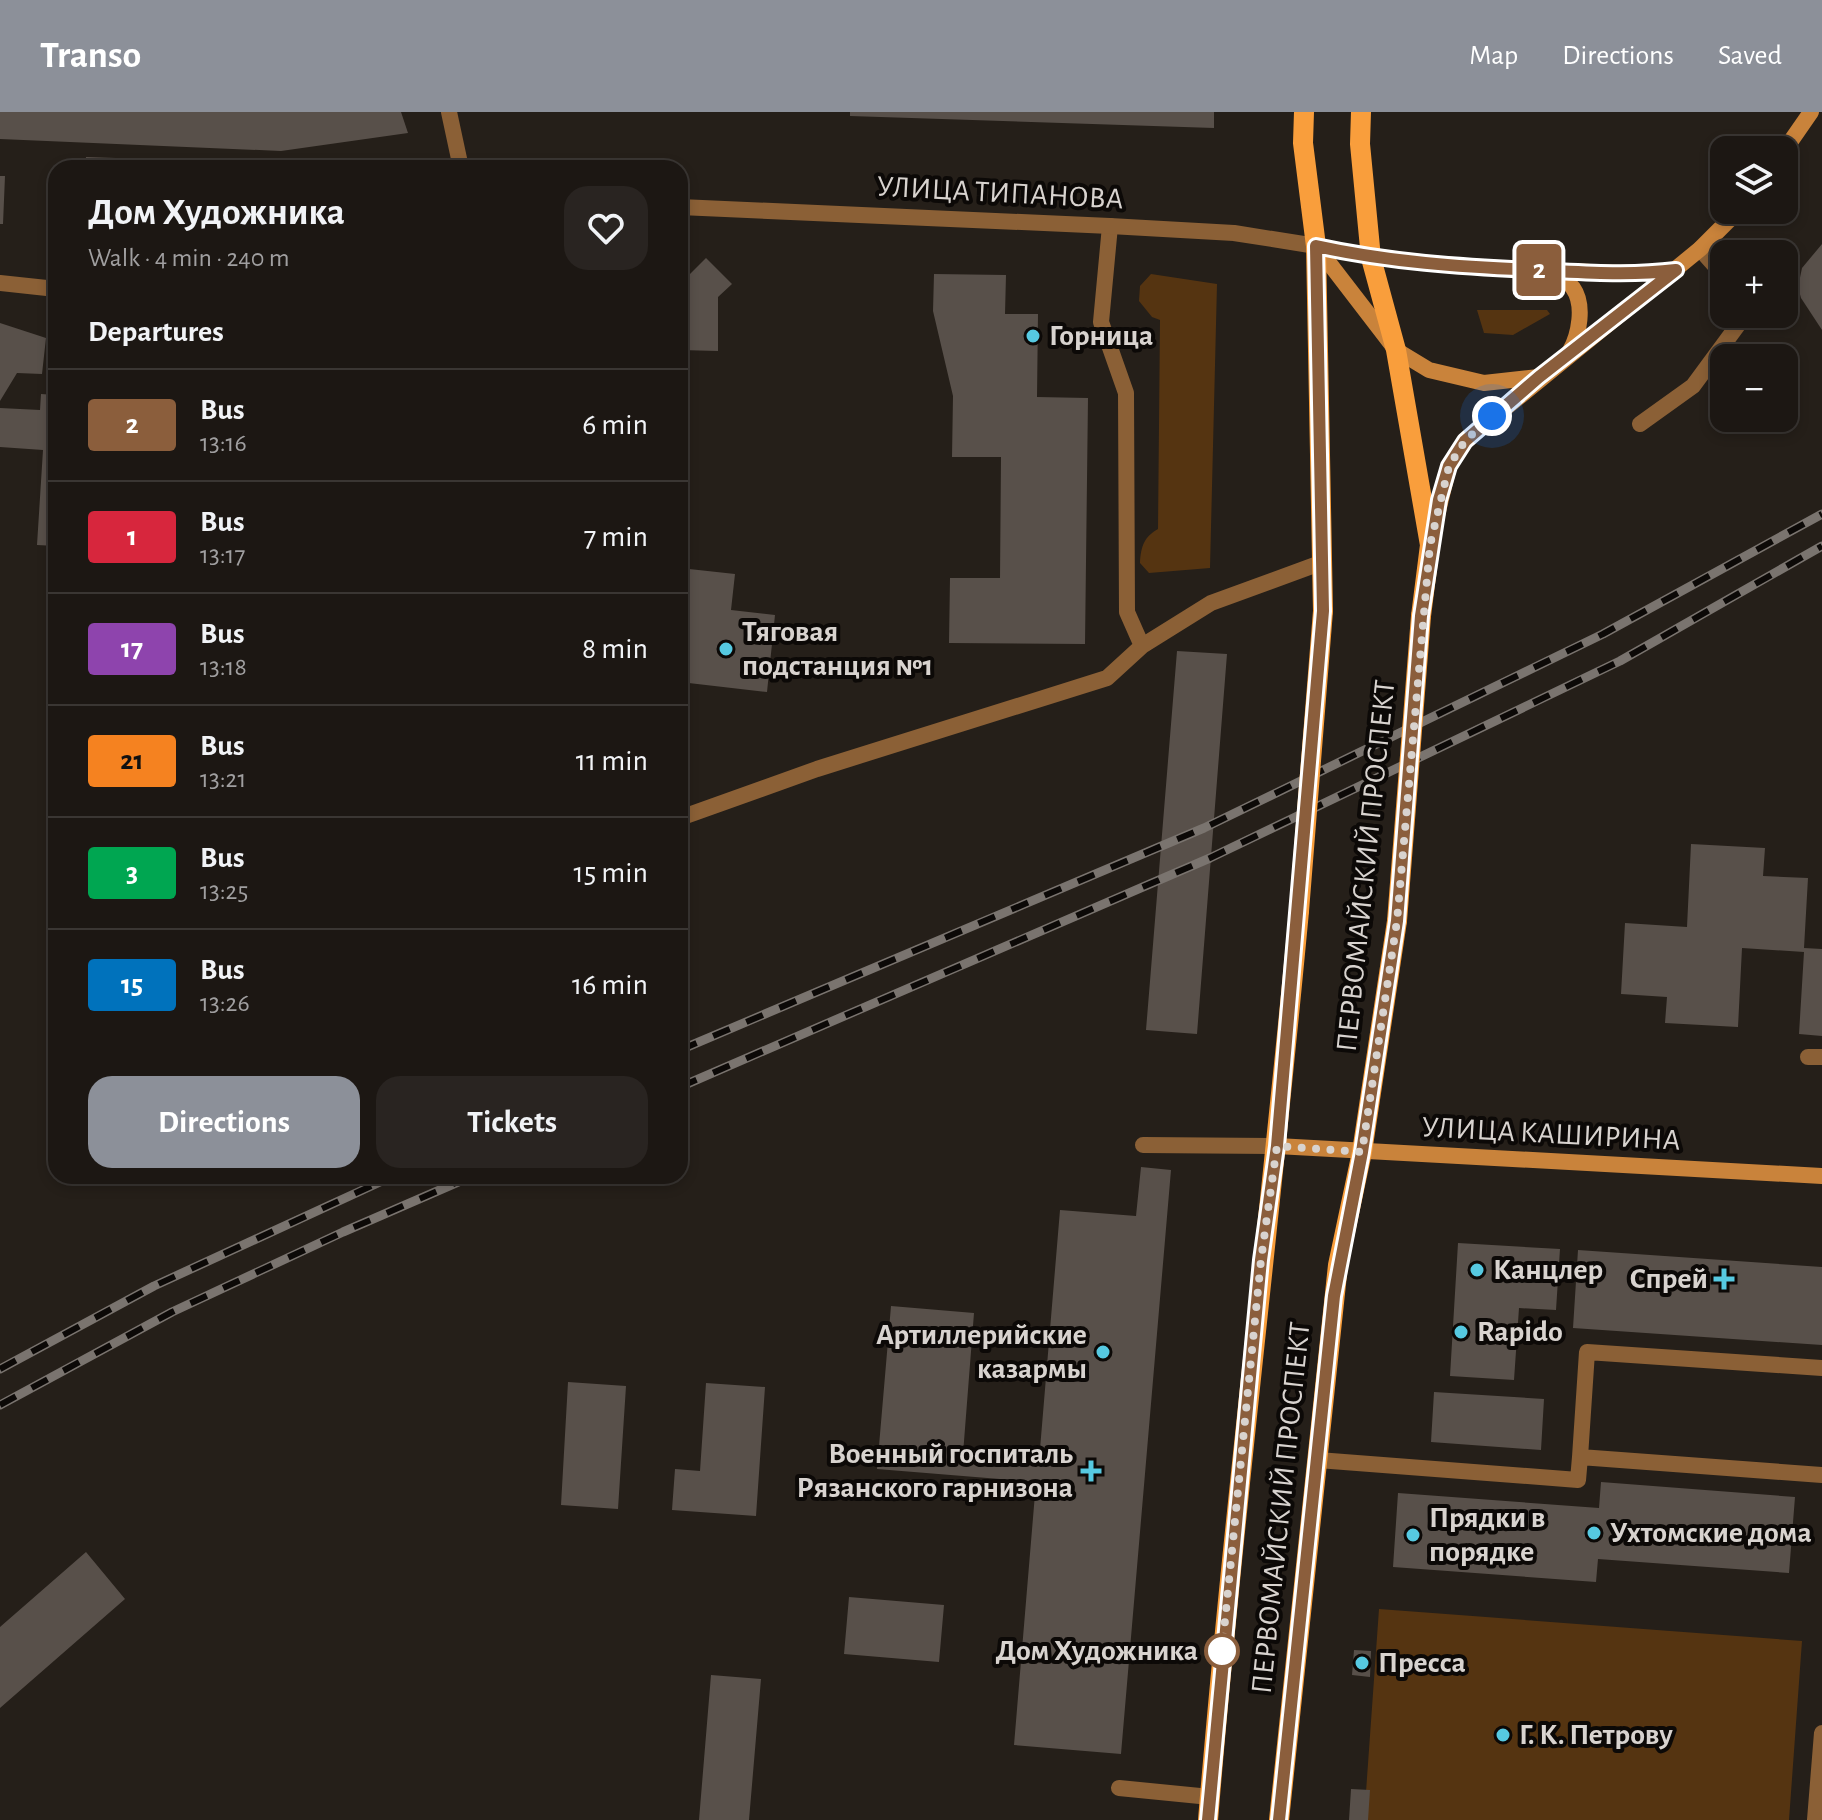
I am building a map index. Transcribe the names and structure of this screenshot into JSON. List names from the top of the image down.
{
  "streets": {
    "main road": ["ПЕРВОМАЙСКИЙ ПРОСПЕКТ", "УЛИЦА КАШИРИНА"],
    "street": ["УЛИЦА ТИПАНОВА"]
  },
  "crossings": [
    ["УЛИЦА ТИПАНОВА", "ПЕРВОМАЙСКИЙ ПРОСПЕКТ"],
    ["ПЕРВОМАЙСКИЙ ПРОСПЕКТ", "УЛИЦА КАШИРИНА"]
  ],
  "places": {
    "other": [
      "Горница",
      "Тяговая подстанция №1",
      "Канцлер",
      "Rapido",
      "Артиллерийские казармы",
      "Ухтомские дома",
      "Прядки в порядке",
      "Дом Художника",
      "Пресса",
      "Г. К. Петрову"
    ],
    "health": ["Спрей", "Военный госпиталь Рязанского гарнизона"]
  },
  "lines": ["bus line 2"],
  "page": {
    "header": "Transo",
    "nav": ["Map", "Directions", "Saved"],
    "on_map": "2",
    "map_buttons": ["+", "−"],
    "heading": [
      ["Дом Художника", "Walk · 4 min · 240 m"],
      "Departures"
    ],
    "list": [
      {
        "mark": "2",
        "name": "Bus",
        "note": "13:16",
        "value": "6 min"
      },
      {
        "mark": "1",
        "name": "Bus",
        "note": "13:17",
        "value": "7 min"
      },
      {
        "mark": "17",
        "name": "Bus",
        "note": "13:18",
        "value": "8 min"
      },
      {
        "mark": "21",
        "name": "Bus",
        "note": "13:21",
        "value": "11 min"
      },
      {
        "mark": "3",
        "name": "Bus",
        "note": "13:25",
        "value": "15 min"
      },
      {
        "mark": "15",
        "name": "Bus",
        "note": "13:26",
        "value": "16 min"
      }
    ],
    "buttons": ["Directions", "Tickets"]
  }
}
